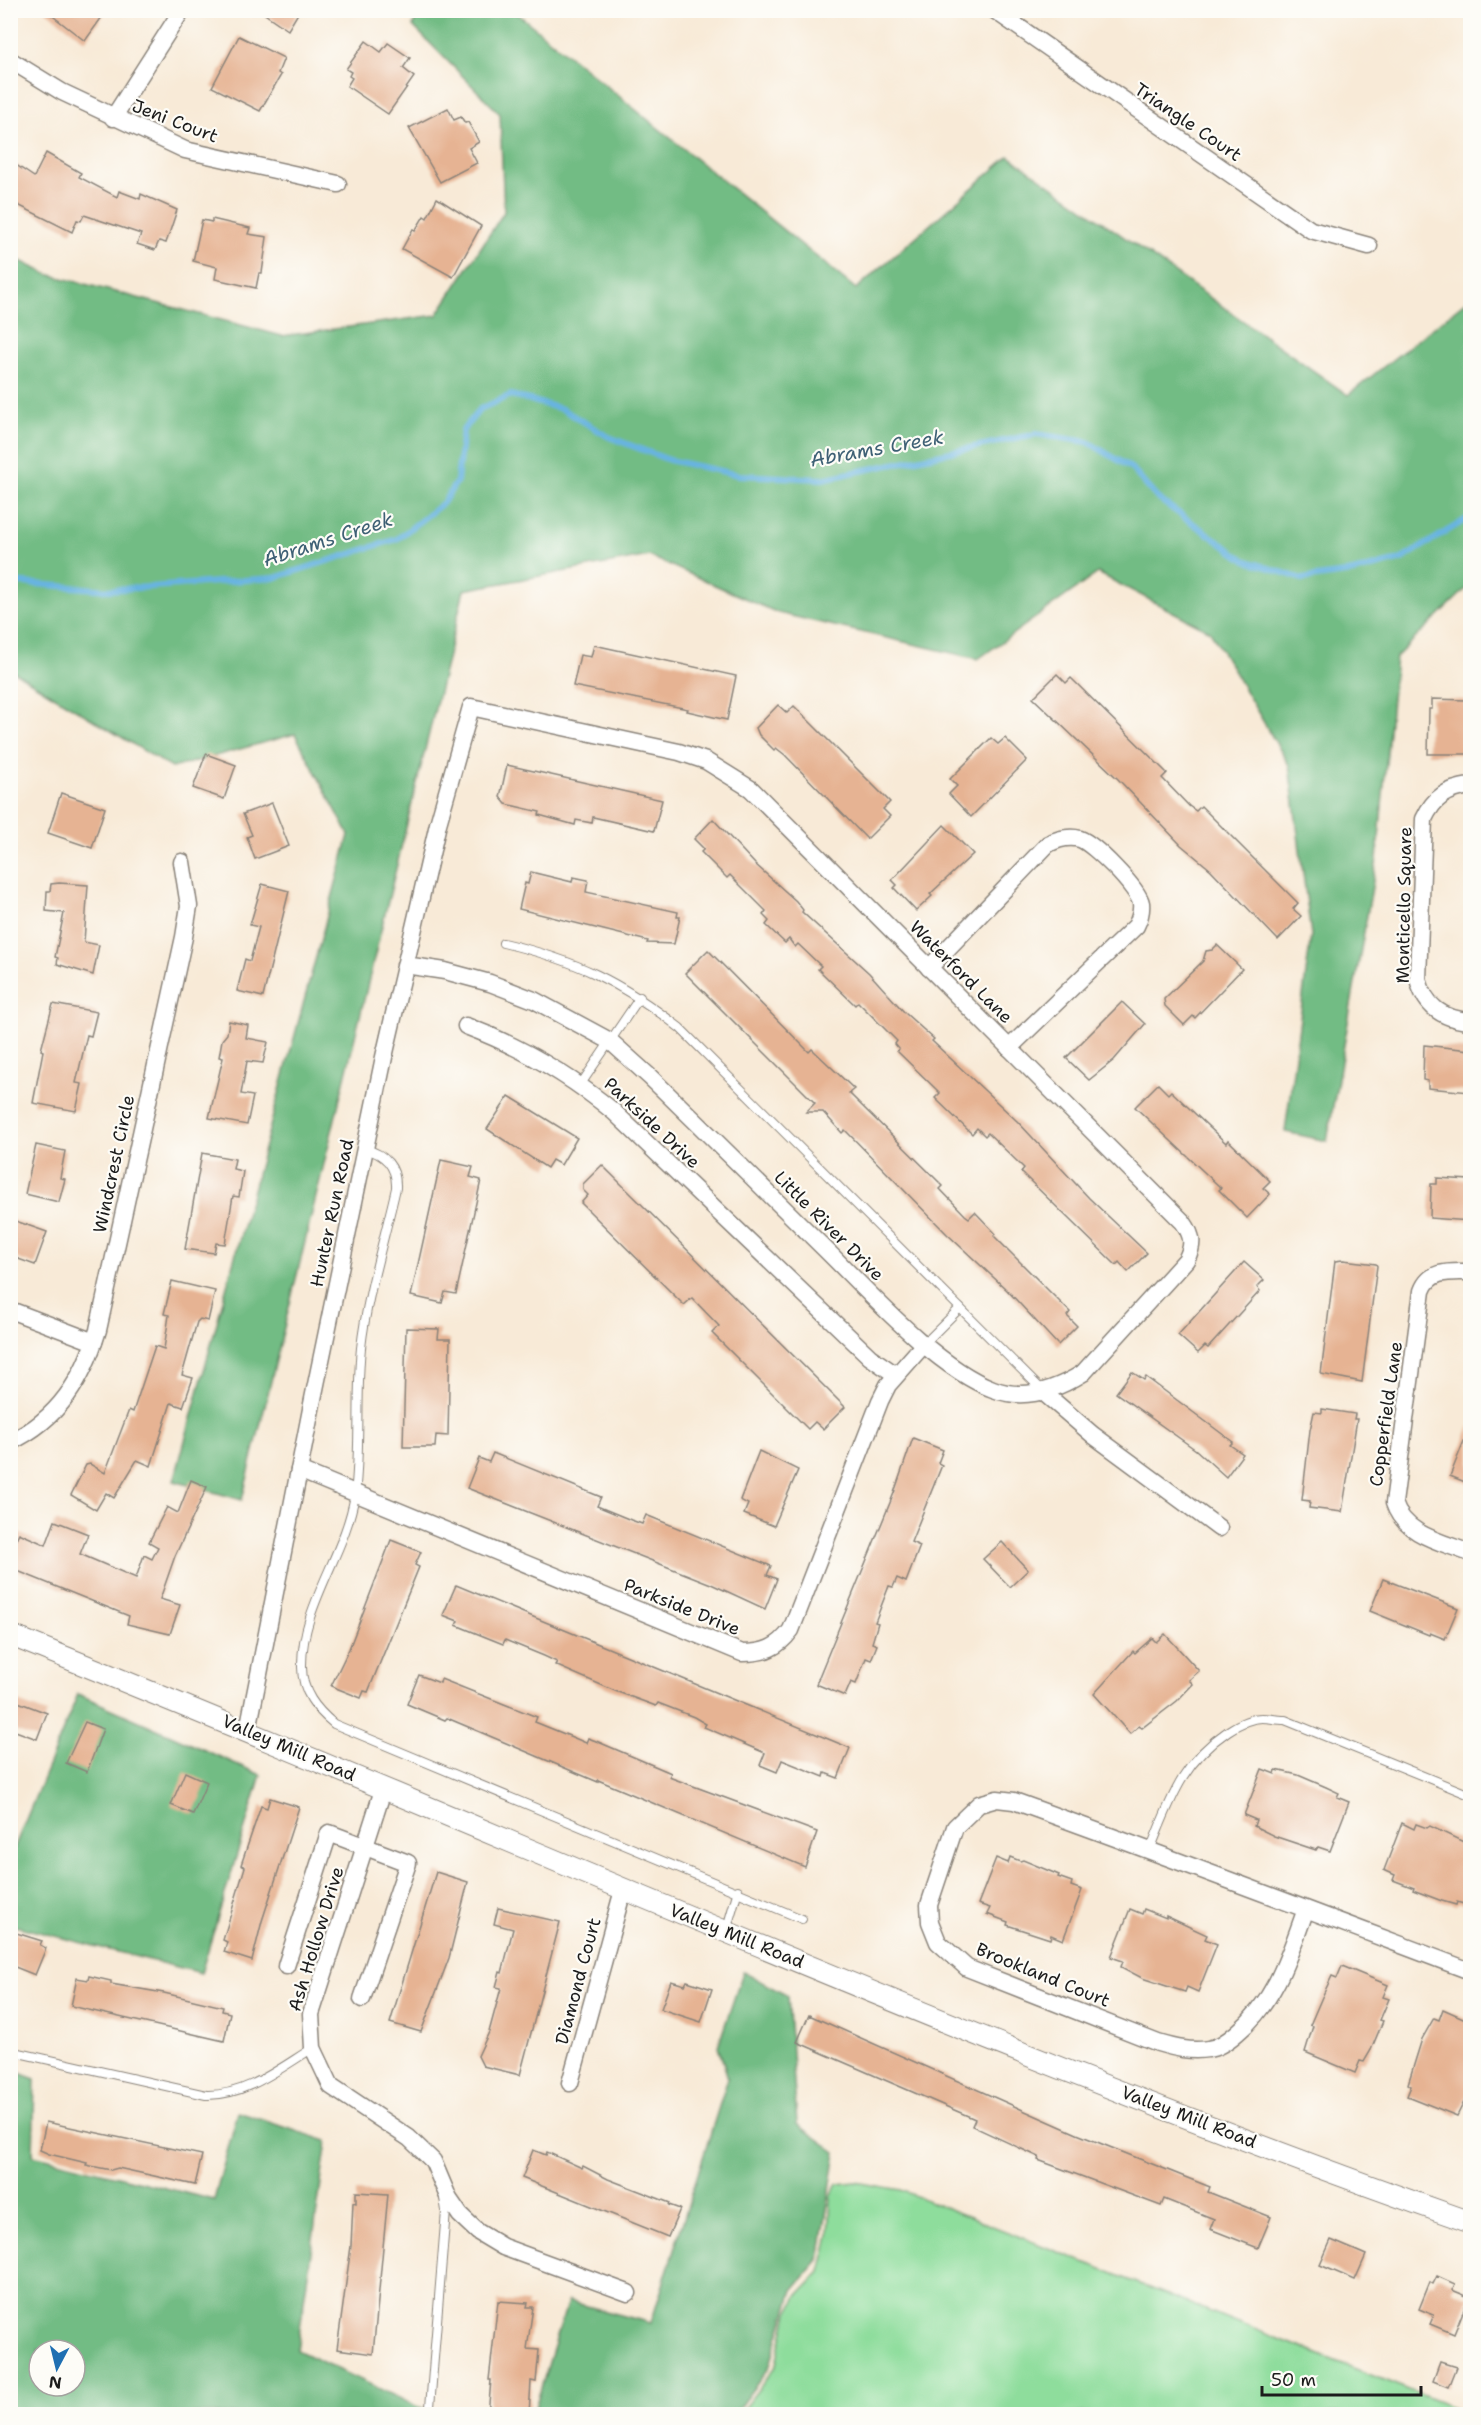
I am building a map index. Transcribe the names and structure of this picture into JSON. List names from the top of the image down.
{
  "streets": {
    "street": [
      "Jeni Court",
      "Triangle Court",
      "Monticello Square",
      "Waterford Lane",
      "Parkside Drive",
      "Windcrest Circle",
      "Hunter Run Road",
      "Little River Drive",
      "Copperfield Lane",
      "Valley Mill Road",
      "Ash Hollow Drive",
      "Brookland Court",
      "Diamond Court"
    ]
  },
  "crossings": [
    ["Waterford Lane", "Hunter Run Road"],
    ["Waterford Lane", "Little River Drive"],
    ["Parkside Drive", "Hunter Run Road"],
    ["Parkside Drive", "Little River Drive"],
    ["Hunter Run Road", "Little River Drive"],
    ["Hunter Run Road", "Valley Mill Road"],
    ["Valley Mill Road", "Ash Hollow Drive"],
    ["Valley Mill Road", "Diamond Court"]
  ],
  "water": ["Abrams Creek"],
  "scale_bar": "50 m",
  "north": "bottom"
}
